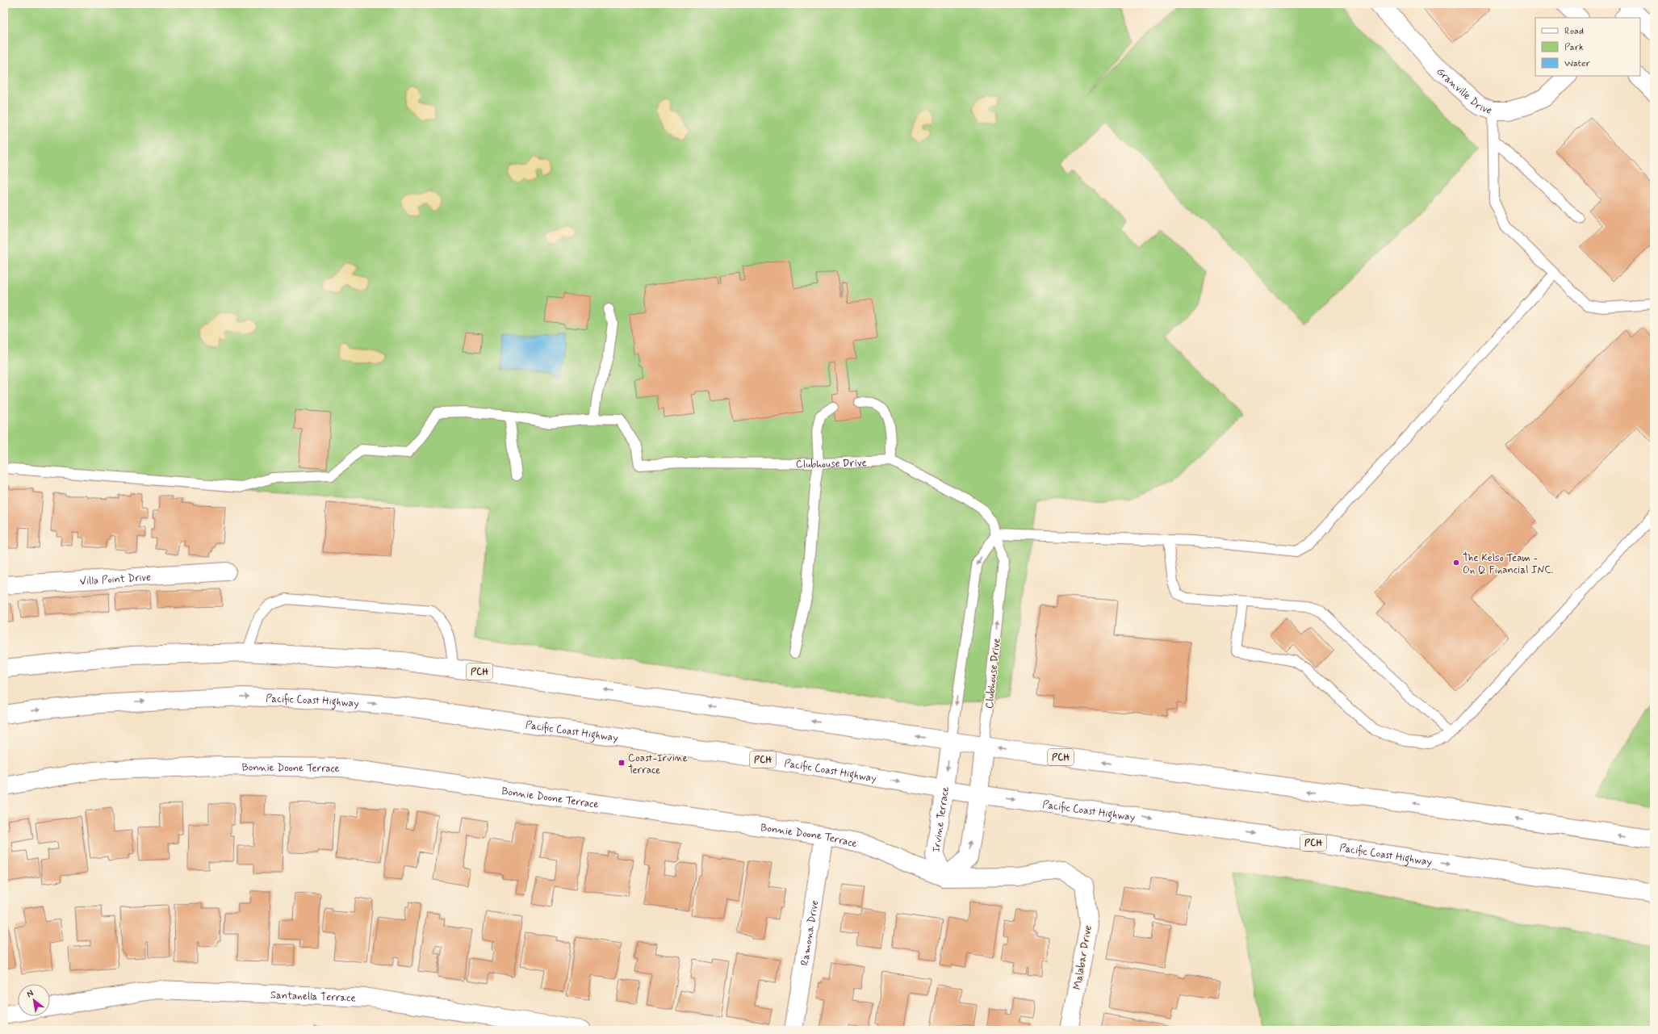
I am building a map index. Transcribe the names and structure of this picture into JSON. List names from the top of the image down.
{
  "streets": {
    "main road": [
      "Granville Drive",
      "Clubhouse Drive",
      "Villa Point Drive",
      "PCH",
      "Pacific Coast Highway",
      "Bonnie Doone Terrace",
      "Irvine Terrace",
      "Ramona Drive",
      "Malabar Drive",
      "Santanella Terrace"
    ]
  },
  "crossings": [
    ["Clubhouse Drive", "PCH"],
    ["Clubhouse Drive", "Pacific Coast Highway"],
    ["PCH", "Irvine Terrace"],
    ["Pacific Coast Highway", "Irvine Terrace"],
    ["Bonnie Doone Terrace", "Irvine Terrace"],
    ["Bonnie Doone Terrace", "Ramona Drive"],
    ["Bonnie Doone Terrace", "Malabar Drive"]
  ],
  "one_way": ["Irvine Terrace"],
  "places": {
    "other": ["The Kelso Team - On Q Financial INC."],
    "transit": ["Coast-Irvine Terrace"]
  },
  "legend": ["Road", "Park", "Water"],
  "north": "top left"
}
